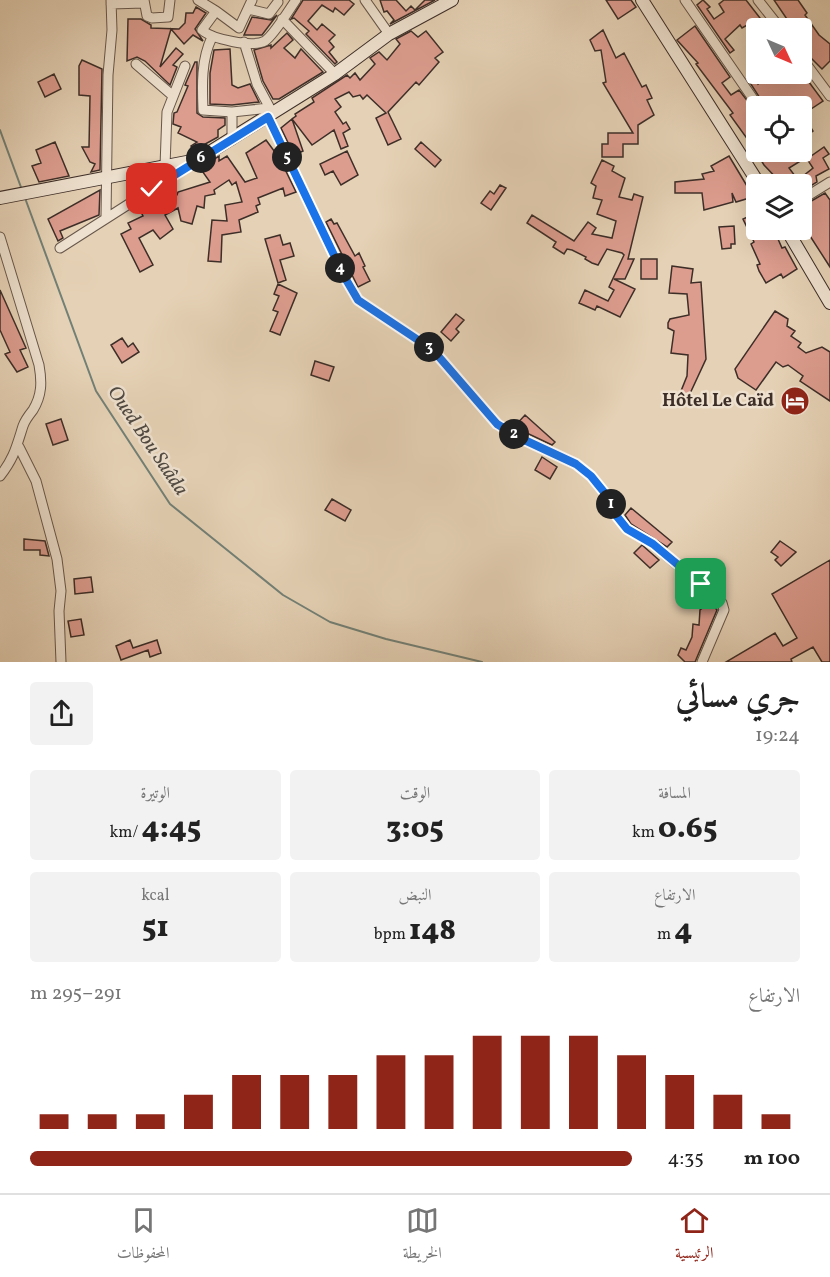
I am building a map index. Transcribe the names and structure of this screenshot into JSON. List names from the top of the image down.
{
  "water": ["Oued Bou Saâda"],
  "places": {
    "hotel": ["Hôtel Le Caïd"]
  },
  "north": "bottom right",
  "page": {
    "pins": [
      "5",
      "6",
      "4",
      "3",
      "2",
      "1"
    ],
    "heading": ["جري مسائي", "19:24"],
    "stats": [
      ["المسافة", "0.65 km"],
      ["الوقت", "3:05"],
      ["الوتيرة", "4:45 /km"],
      ["الارتفاع", "4 m"],
      ["النبض", "148 bpm"],
      ["kcal", "51"]
    ],
    "chart": ["الارتفاع", "291–295 m"],
    "list": [
      {
        "name": "100 m",
        "note": "4:35"
      }
    ],
    "tabs": ["الرئيسية", "الخريطة", "المحفوظات"]
  }
}
